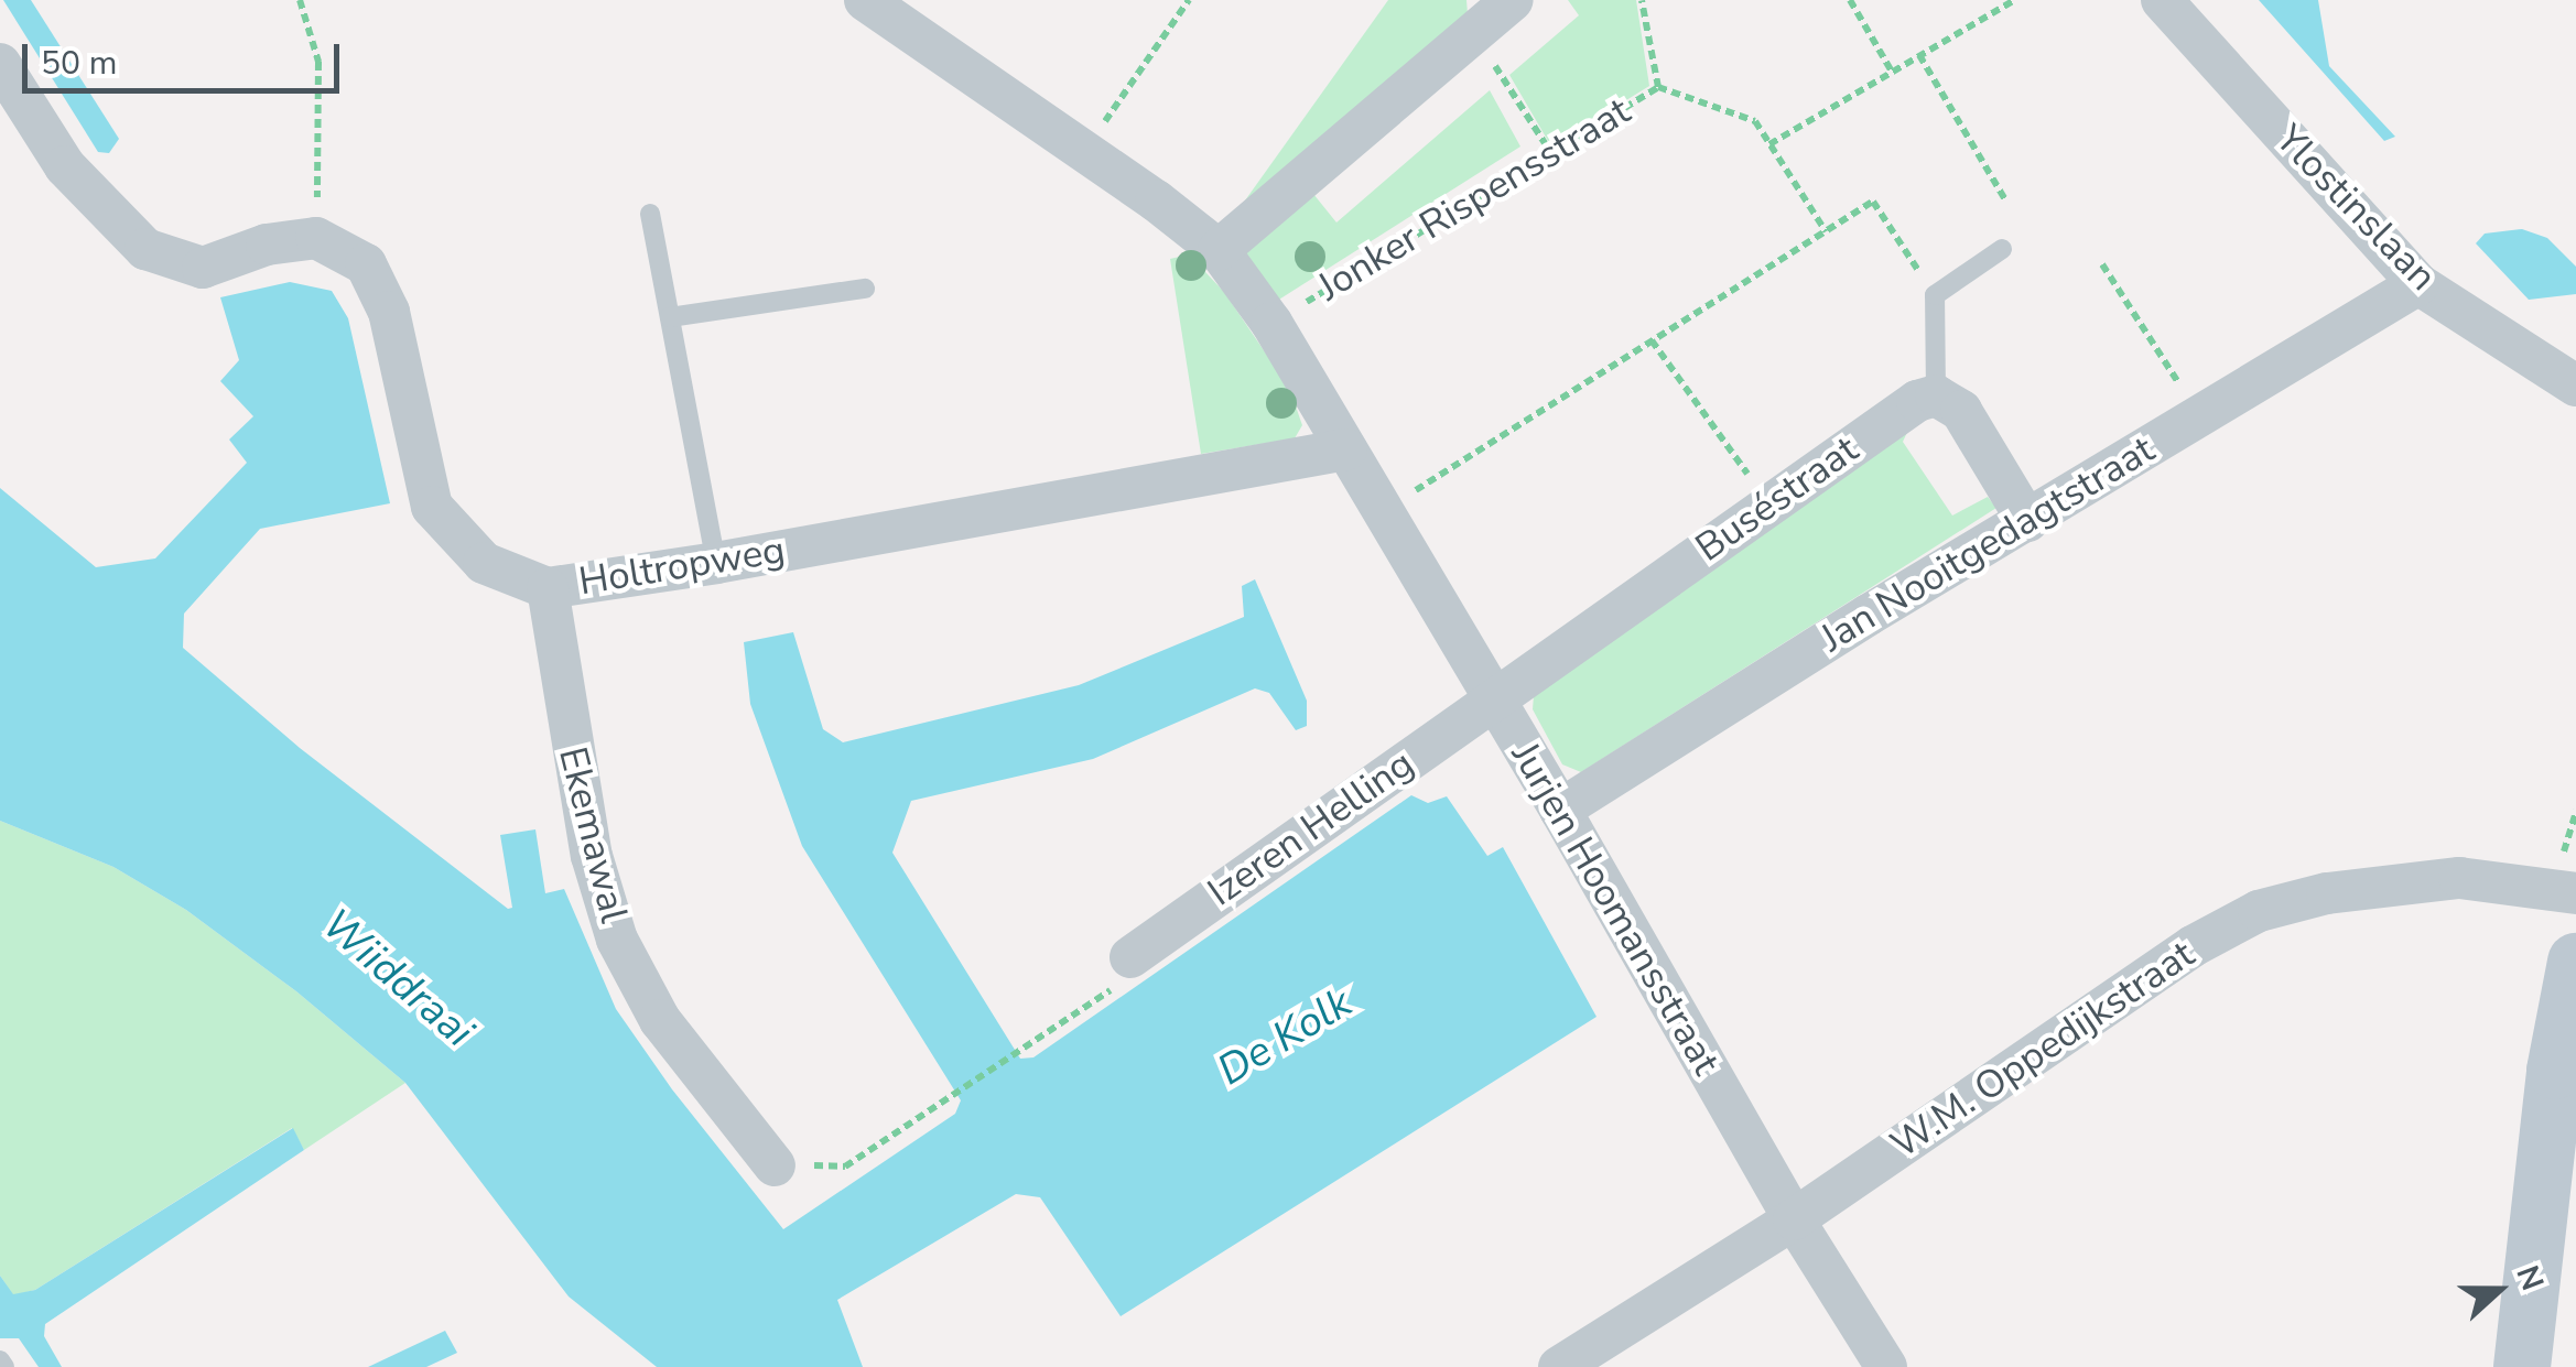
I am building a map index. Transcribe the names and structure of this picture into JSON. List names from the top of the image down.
{
  "streets": {
    "street": [
      "Ylostinslaan",
      "Buséstraat",
      "Jan Nooitgedagtstraat",
      "Holtropweg",
      "Izeren Helling",
      "Ekemawal",
      "Jurjen Hoomansstraat",
      "W.M. Oppedijkstraat"
    ],
    "path": ["Jonker Rispensstraat"]
  },
  "crossings": [
    ["Jonker Rispensstraat", "Jurjen Hoomansstraat"],
    ["Ylostinslaan", "Jan Nooitgedagtstraat"],
    ["Buséstraat", "Izeren Helling"],
    ["Buséstraat", "Jurjen Hoomansstraat"],
    ["Jan Nooitgedagtstraat", "Jurjen Hoomansstraat"],
    ["Holtropweg", "Ekemawal"],
    ["Holtropweg", "Jurjen Hoomansstraat"],
    ["Izeren Helling", "Jurjen Hoomansstraat"],
    ["Jurjen Hoomansstraat", "W.M. Oppedijkstraat"]
  ],
  "water": ["Wiiddraai", "De Kolk"],
  "scale_bar": "50 m",
  "north": "right"
}
